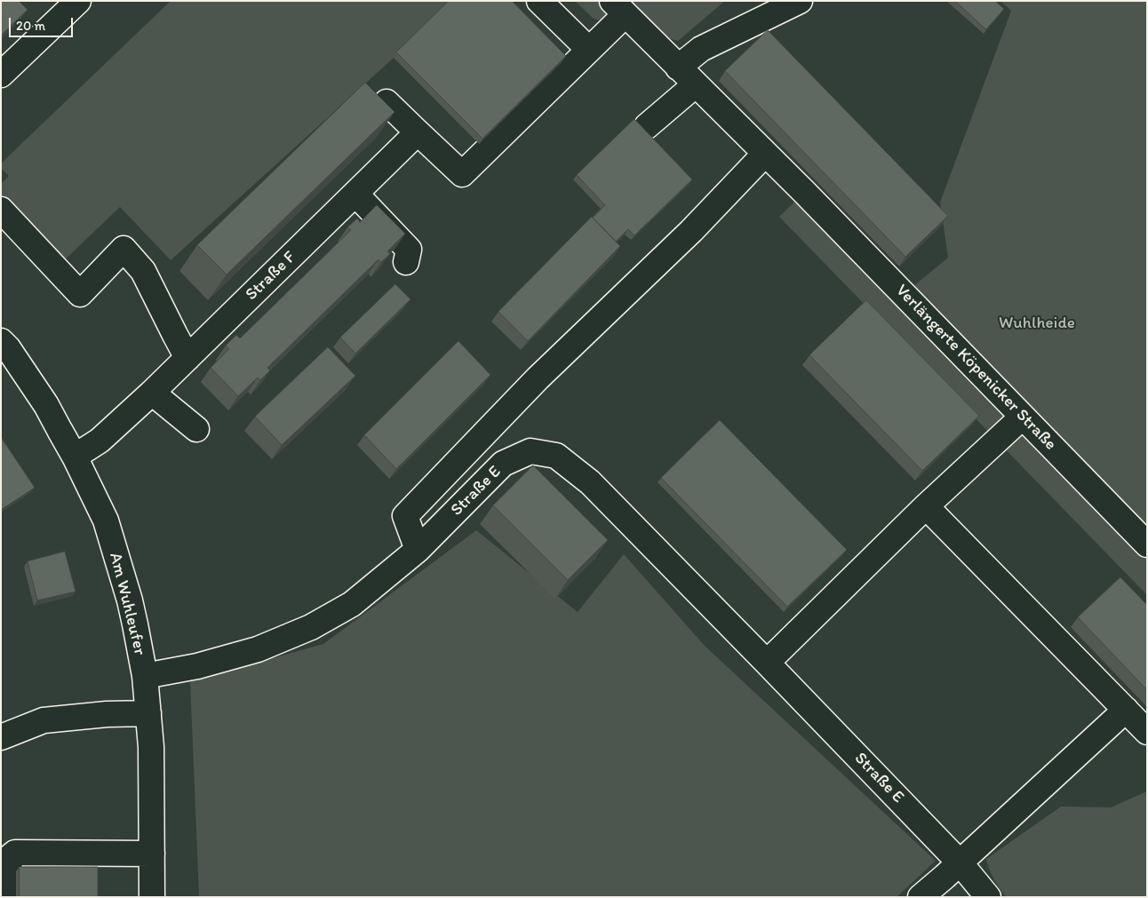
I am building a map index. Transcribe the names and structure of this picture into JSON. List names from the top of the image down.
{
  "streets": {
    "street": [
      "Straße F",
      "Verlängerte Köpenicker Straße",
      "Straße E",
      "Am Wuhleufer"
    ]
  },
  "crossings": [
    ["Straße F", "Am Wuhleufer"],
    ["Straße E", "Am Wuhleufer"]
  ],
  "parks": ["Wuhlheide"],
  "scale_bar": "20 m"
}
